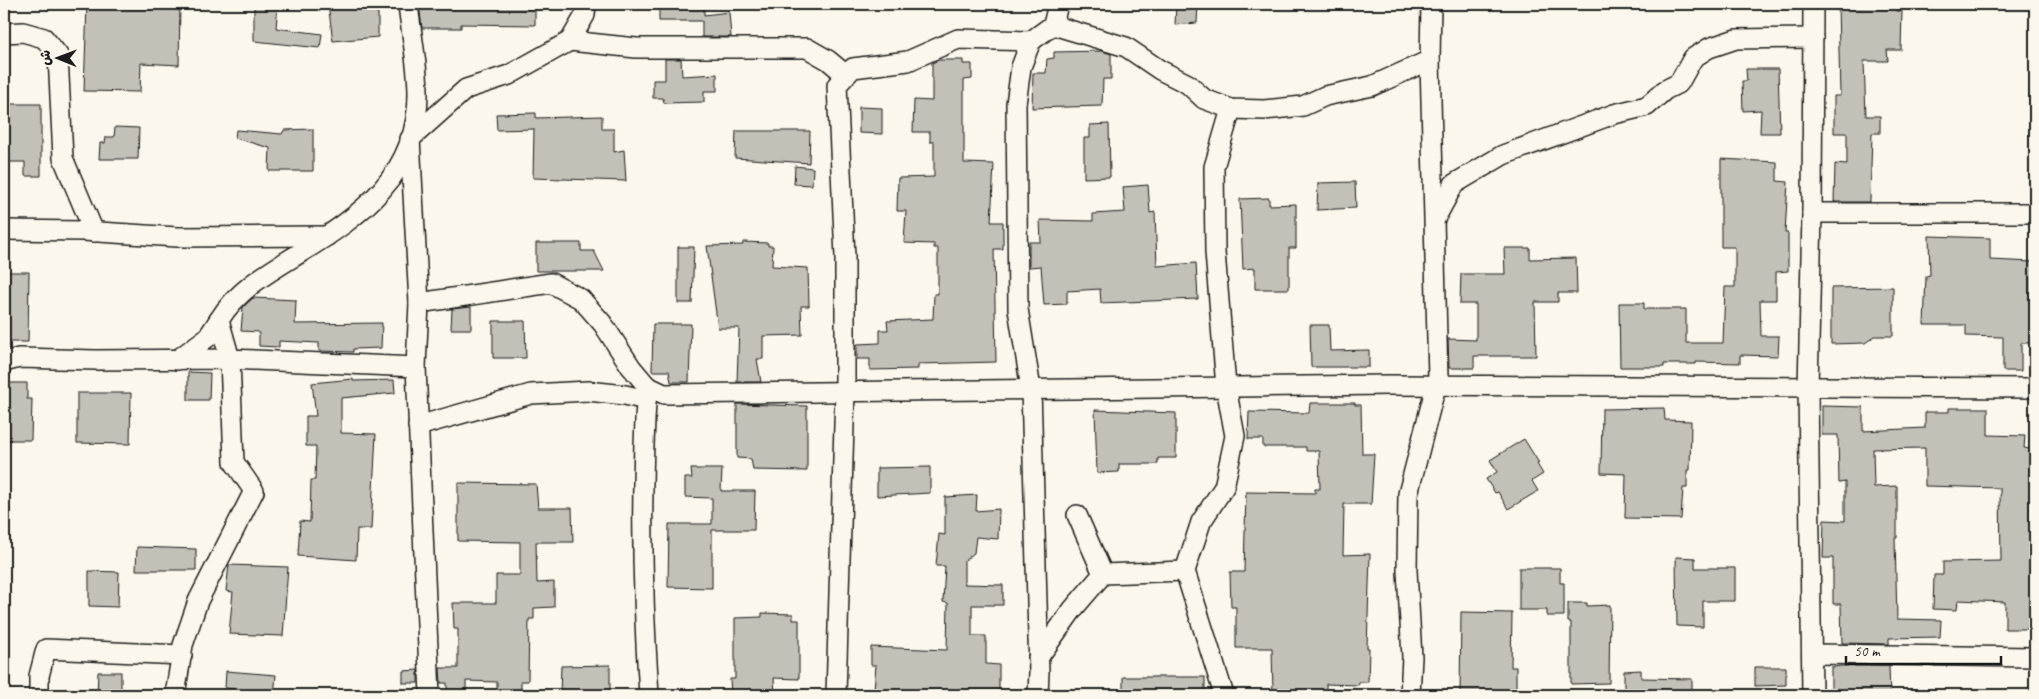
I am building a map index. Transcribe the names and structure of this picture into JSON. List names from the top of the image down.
{
  "scale_bar": "50 m",
  "north": "left"
}
